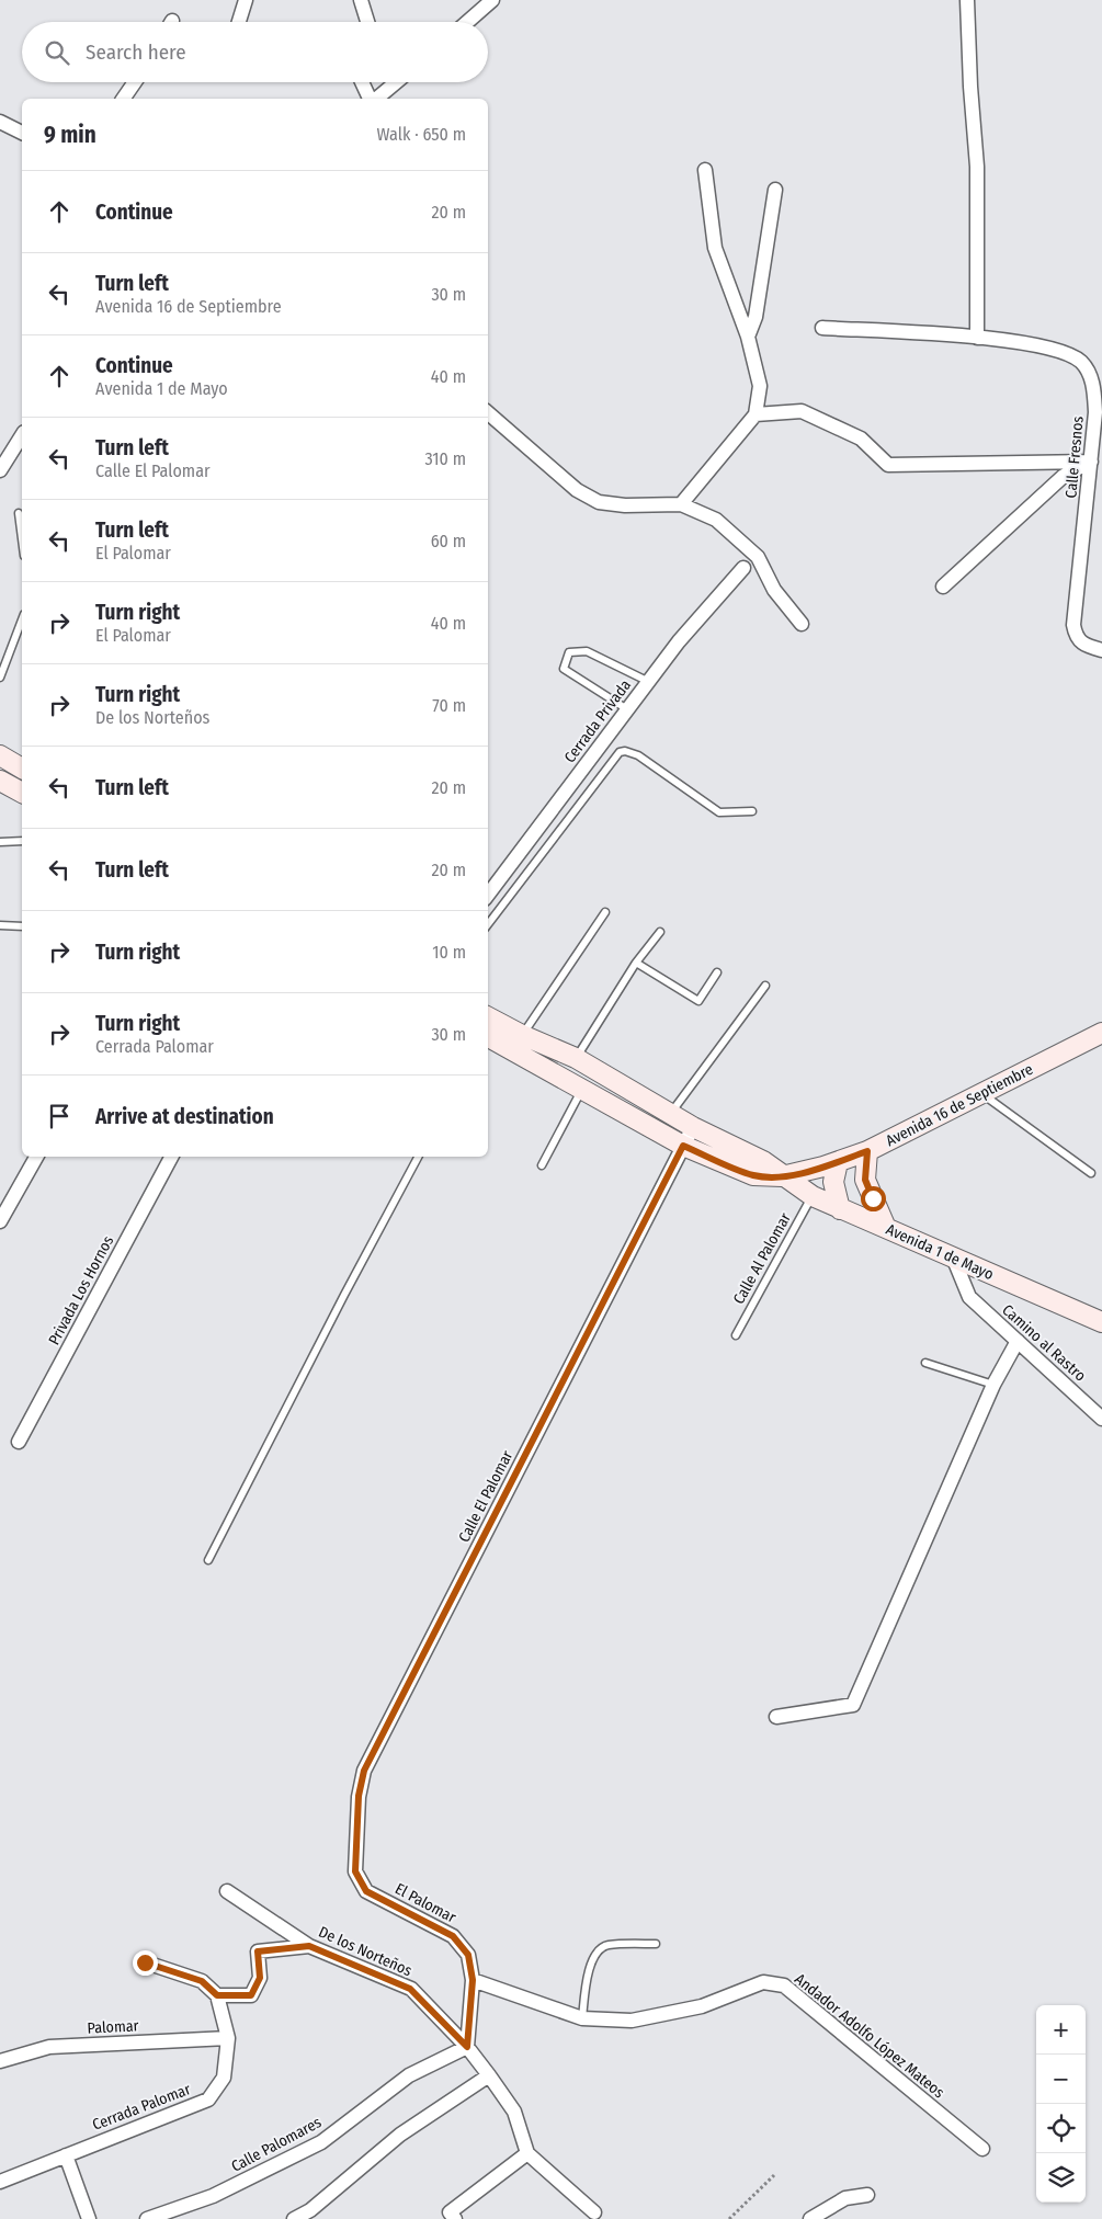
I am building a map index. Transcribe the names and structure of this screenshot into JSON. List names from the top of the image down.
{
  "streets": {
    "main road": ["Avenida 16 de Septiembre", "Avenida 1 de Mayo"],
    "street": [
      "Calle Fresnos",
      "Cerrada Privada",
      "Privada Los Hornos",
      "Camino al Rastro",
      "Calle El Palomar",
      "El Palomar",
      "De los Norteños",
      "Palomar",
      "Andador Adolfo López Mateos",
      "Cerrada Palomar",
      "Calle Palomares"
    ],
    "lane": ["Calle Al Palomar"]
  },
  "crossings": [
    ["Avenida 16 de Septiembre", "Avenida 1 de Mayo"],
    ["Avenida 1 de Mayo", "Calle Al Palomar"],
    ["Avenida 1 de Mayo", "Camino al Rastro"],
    ["Avenida 1 de Mayo", "Calle El Palomar"],
    ["Calle El Palomar", "El Palomar"],
    ["El Palomar", "De los Norteños"],
    ["El Palomar", "Andador Adolfo López Mateos"],
    ["El Palomar", "Calle Palomares"],
    ["De los Norteños", "Calle Palomares"],
    ["Palomar", "Cerrada Palomar"]
  ],
  "page": {
    "search": "Search here",
    "heading": ["9 min", "Walk · 650 m"],
    "list": [
      ["Continue", "20 m"],
      ["Turn left", "Avenida 16 de Septiembre", "30 m"],
      ["Continue", "Avenida 1 de Mayo", "40 m"],
      ["Turn left", "Calle El Palomar", "310 m"],
      ["Turn left", "El Palomar", "60 m"],
      ["Turn right", "El Palomar", "40 m"],
      ["Turn right", "De los Norteños", "70 m"],
      ["Turn left", "20 m"],
      ["Turn left", "20 m"],
      ["Turn right", "10 m"],
      ["Turn right", "Cerrada Palomar", "30 m"],
      "Arrive at destination"
    ],
    "map_buttons": ["+", "−"]
  }
}
